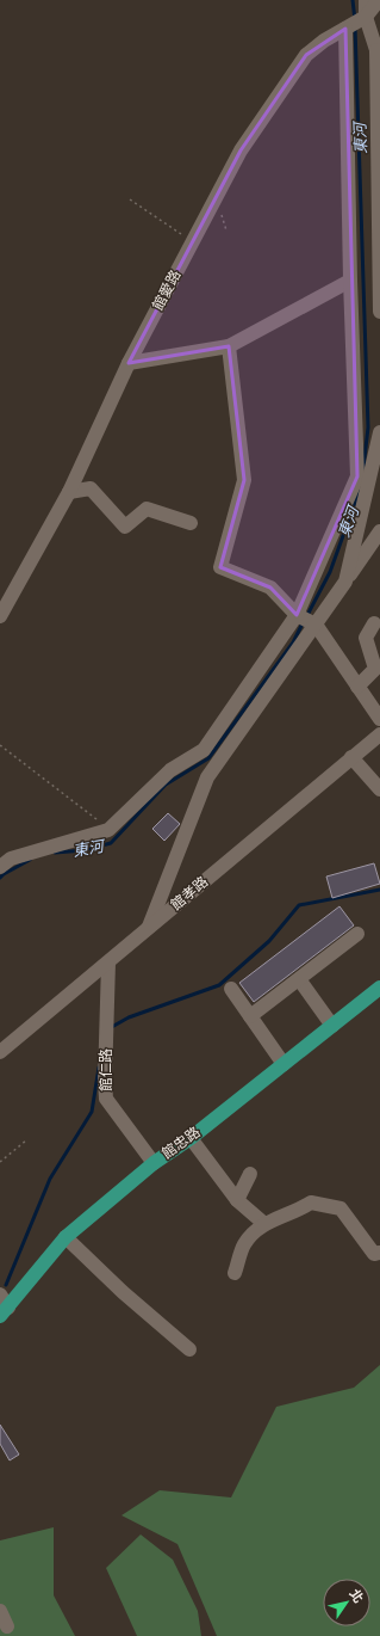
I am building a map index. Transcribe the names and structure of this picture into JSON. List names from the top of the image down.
{
  "streets": {
    "main road": ["館忠路"],
    "street": ["館愛路", "館孝路", "館仁路"]
  },
  "crossings": [
    ["館孝路", "館仁路"],
    ["館仁路", "館忠路"]
  ],
  "water": ["東河"],
  "north": "top right"
}
